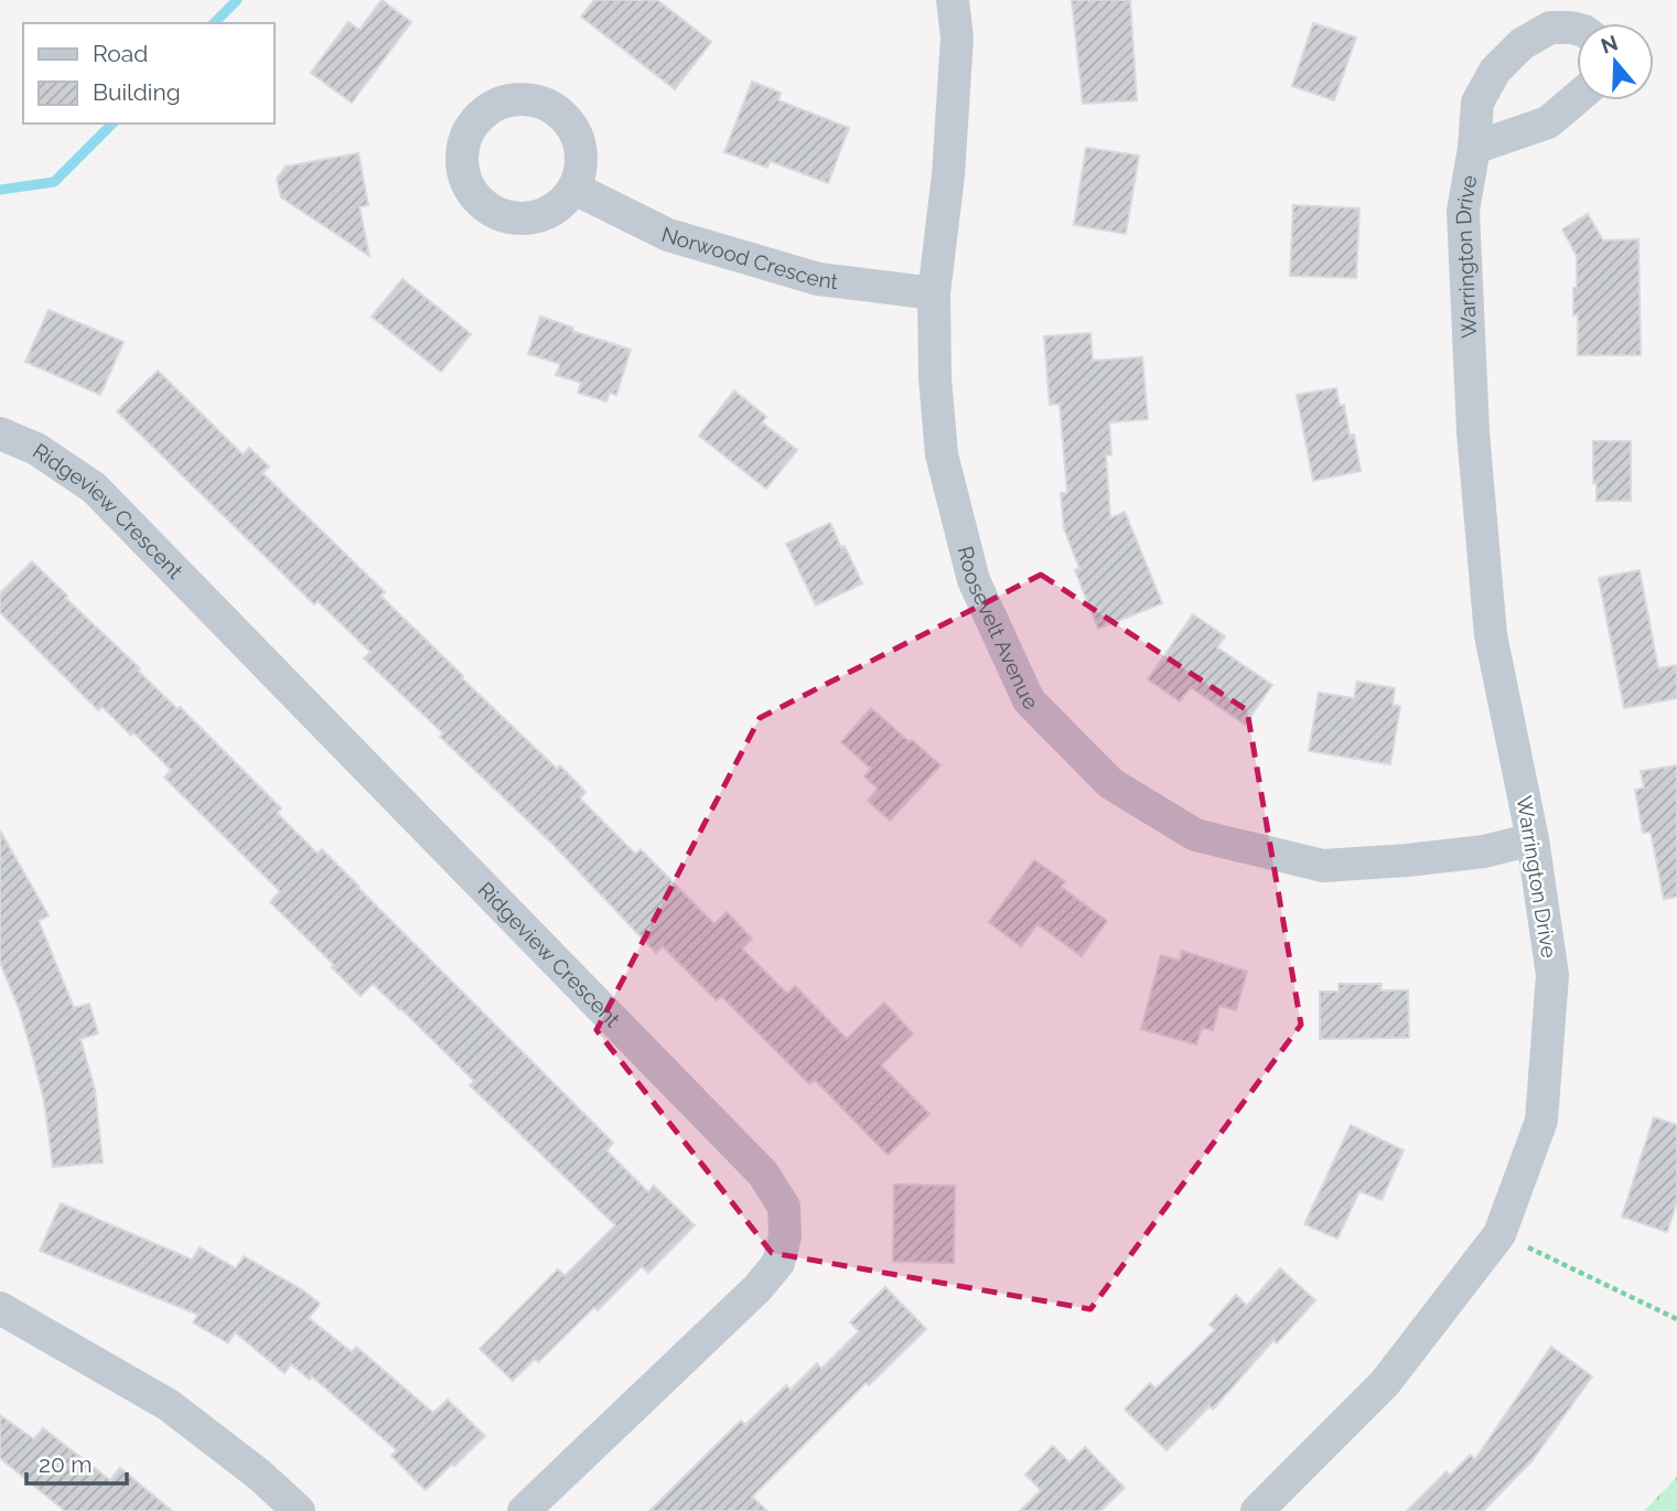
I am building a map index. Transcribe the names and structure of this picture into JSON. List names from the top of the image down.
{
  "streets": {
    "street": [
      "Norwood Crescent",
      "Warrington Drive",
      "Ridgeview Crescent",
      "Roosevelt Avenue"
    ]
  },
  "crossings": [
    ["Norwood Crescent", "Roosevelt Avenue"],
    ["Warrington Drive", "Roosevelt Avenue"]
  ],
  "legend": ["Road", "Building"],
  "scale_bar": "20 m",
  "north": "top"
}
